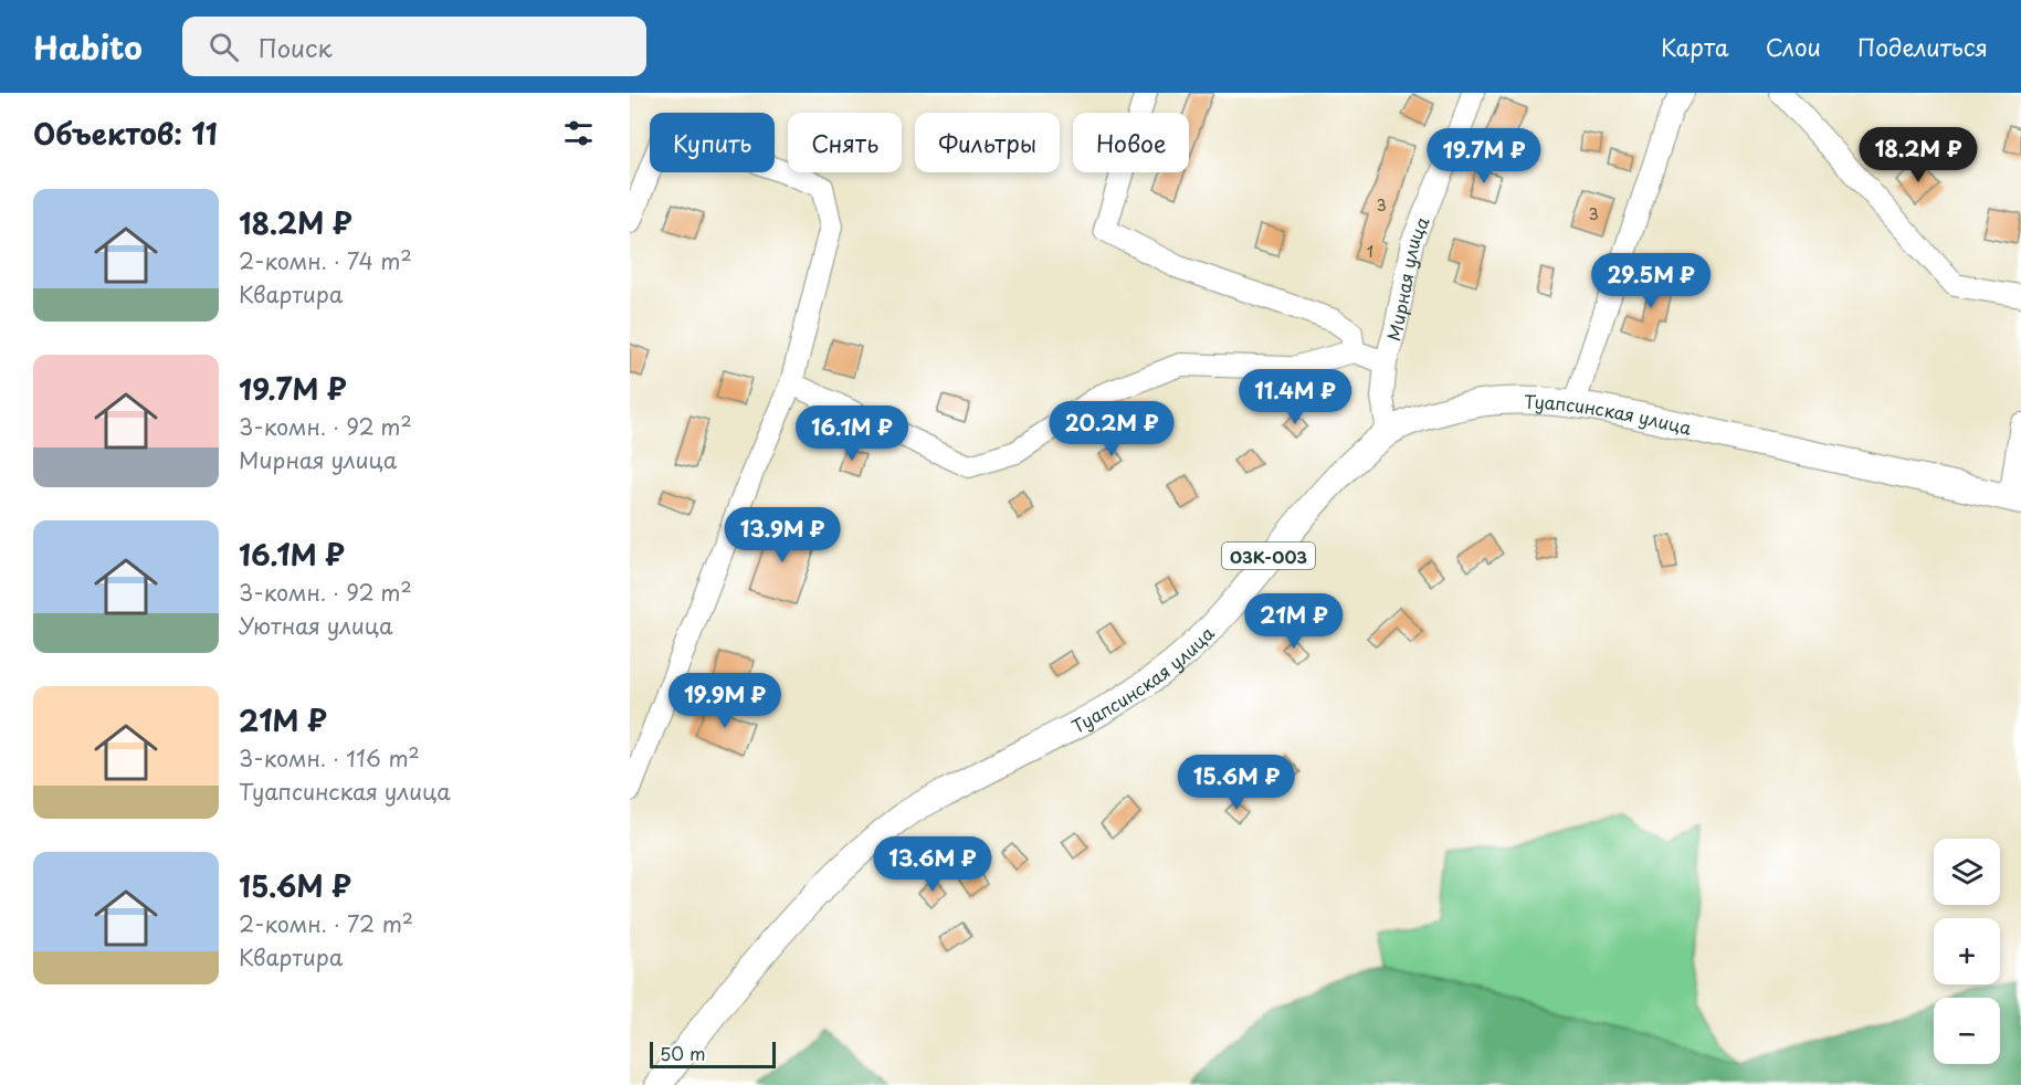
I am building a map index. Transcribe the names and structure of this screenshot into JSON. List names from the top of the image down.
{
  "streets": {
    "main road": ["Туапсинская улица", "03К-003"],
    "street": ["Мирная улица"]
  },
  "crossings": [
    ["Мирная улица", "Туапсинская улица"]
  ],
  "house_numbers": ["3", "3", "1"],
  "scale_bar": "50 m",
  "page": {
    "header": "Habito",
    "search": "Поиск",
    "nav": ["Карта", "Слои", "Поделиться"],
    "heading": "Объектов: 11",
    "chip": [
      "Купить",
      "Снять",
      "Фильтры",
      "Новое"
    ],
    "price": [
      "18.2M ₽",
      "19.7M ₽",
      "29.5M ₽",
      "11.4M ₽",
      "20.2M ₽",
      "16.1M ₽",
      "13.9M ₽",
      "21M ₽",
      "19.9M ₽",
      "15.6M ₽",
      "13.6M ₽"
    ],
    "list": [
      {
        "name": "18.2M ₽",
        "note": "2-комн. · 74 m² · Квартира"
      },
      {
        "name": "19.7M ₽",
        "note": "3-комн. · 92 m² · Мирная улица"
      },
      {
        "name": "16.1M ₽",
        "note": "3-комн. · 92 m² · Уютная улица"
      },
      {
        "name": "21M ₽",
        "note": "3-комн. · 116 m² · Туапсинская улица"
      },
      {
        "name": "15.6M ₽",
        "note": "2-комн. · 72 m² · Квартира"
      }
    ],
    "map_buttons": ["+", "−"],
    "scale": "50 m"
  }
}
